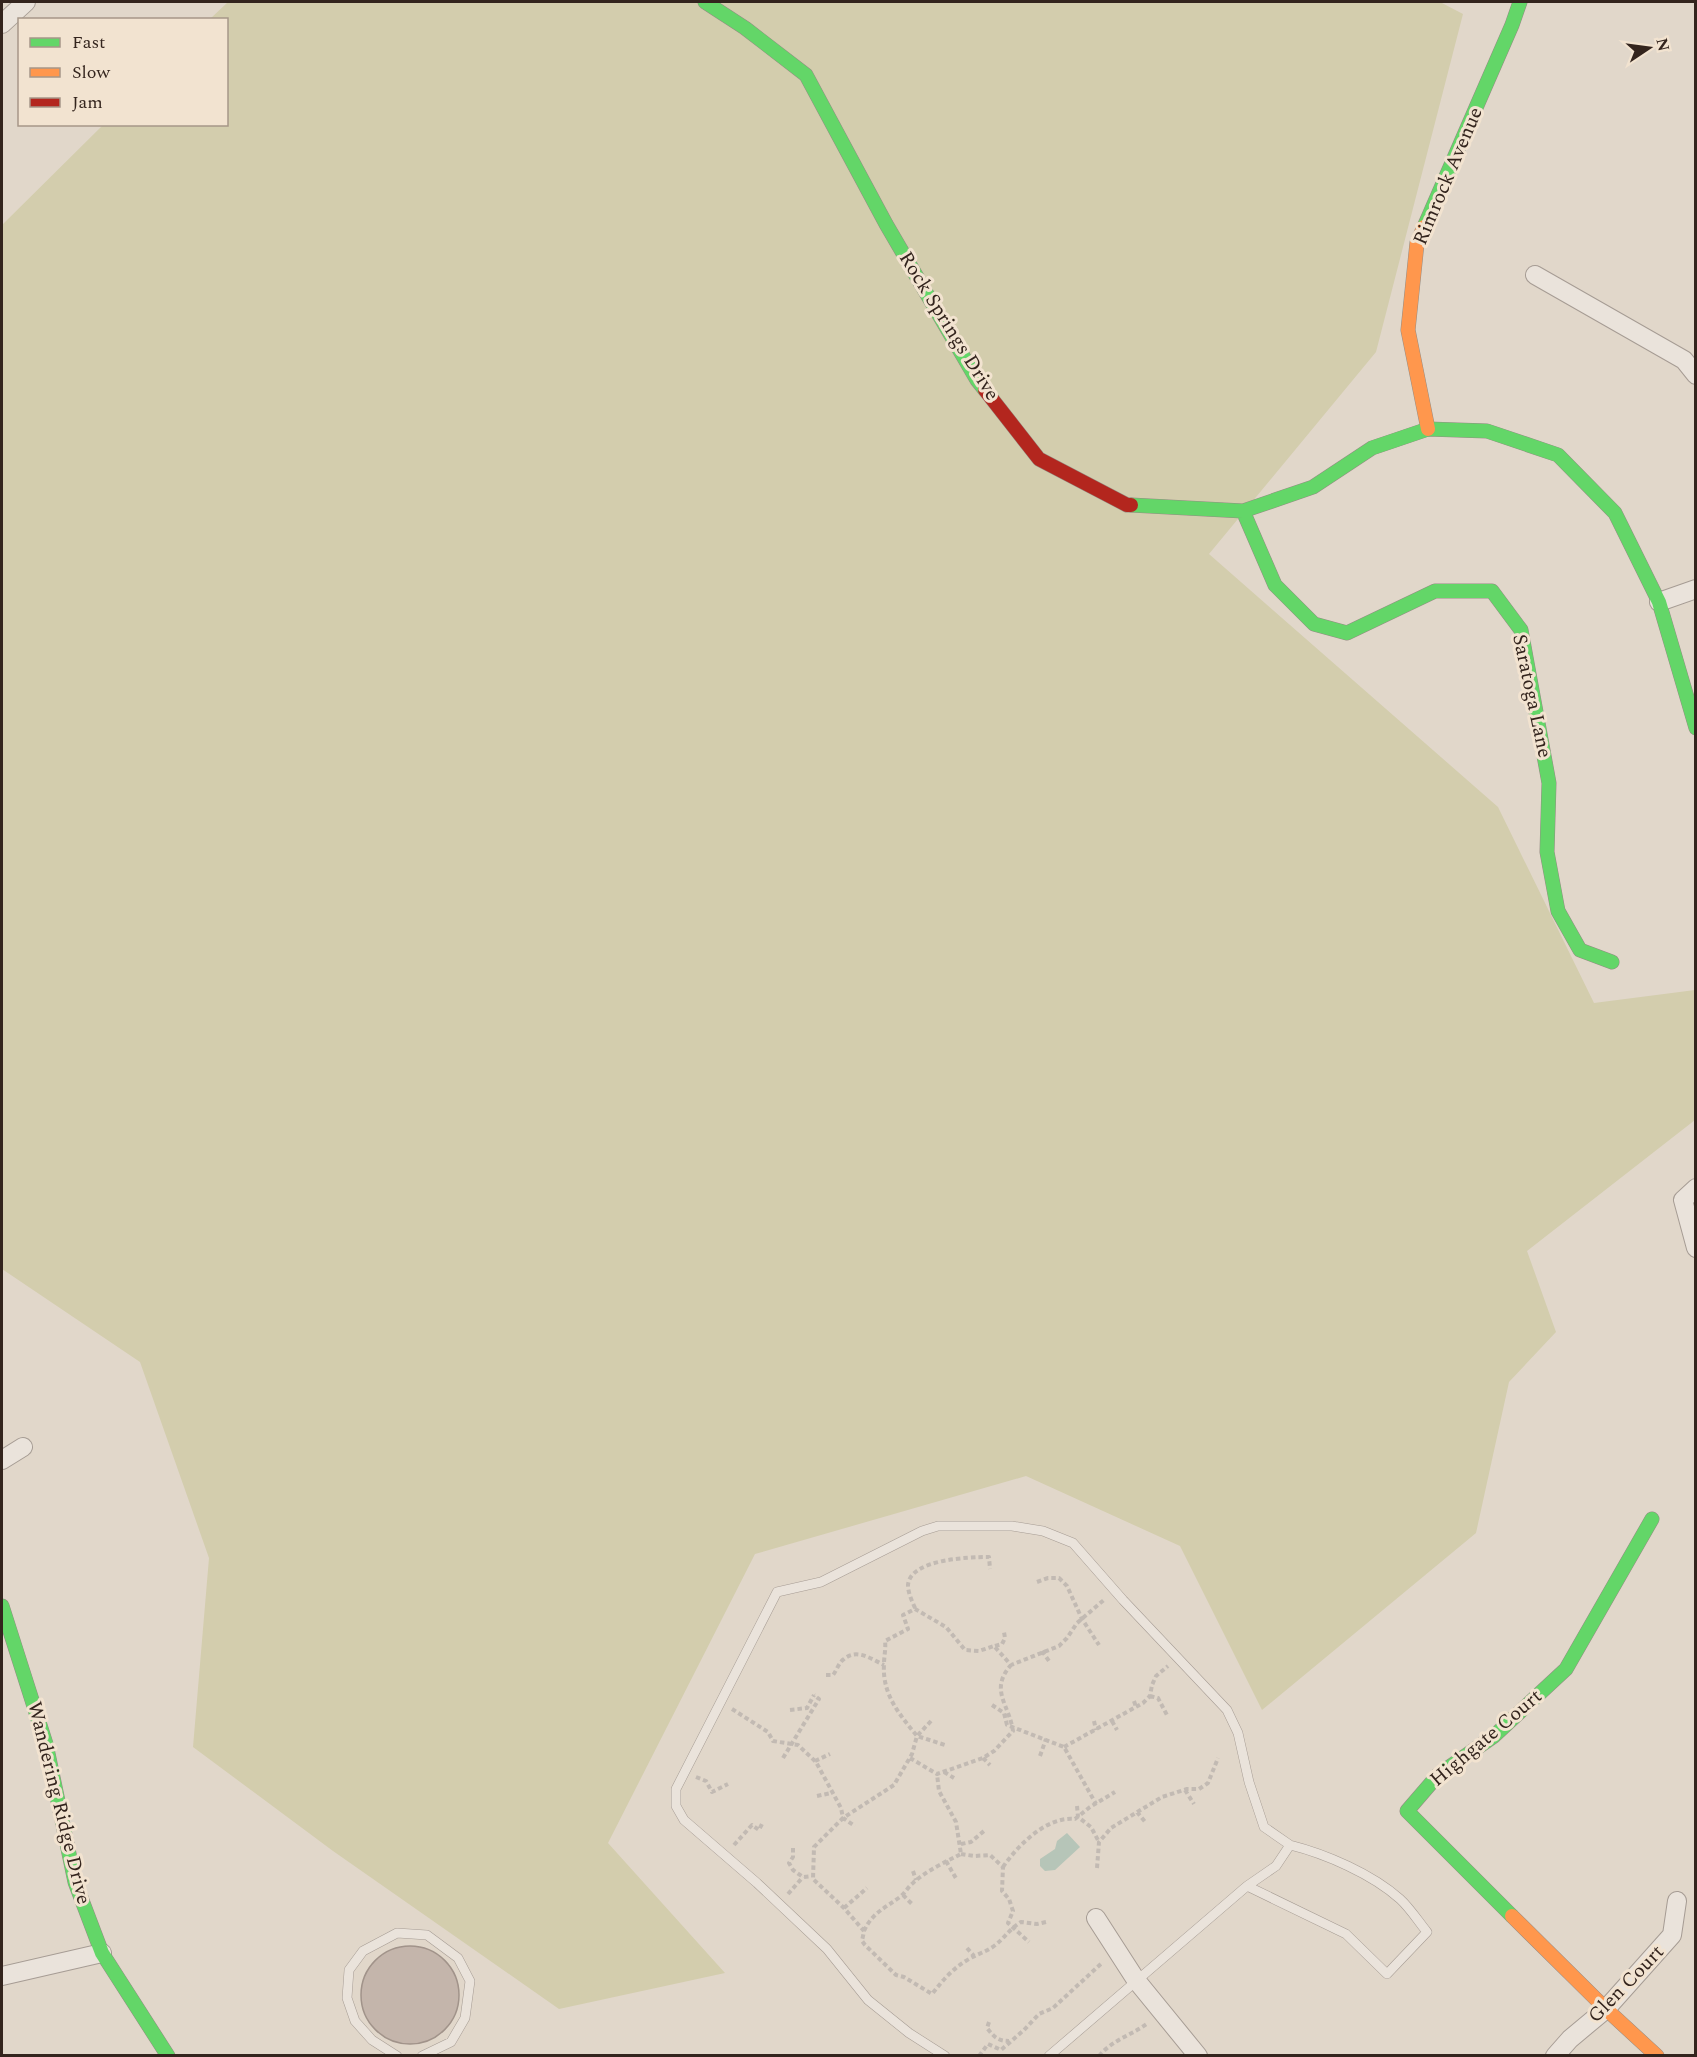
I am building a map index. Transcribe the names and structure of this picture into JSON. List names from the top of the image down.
{
  "streets": {
    "street": [
      "Rimrock Avenue",
      "Rock Springs Drive",
      "Saratoga Lane",
      "Highgate Court",
      "Wandering Ridge Drive",
      "Glen Court"
    ]
  },
  "crossings": [
    ["Rimrock Avenue", "Rock Springs Drive"],
    ["Rock Springs Drive", "Saratoga Lane"],
    ["Highgate Court", "Glen Court"]
  ],
  "legend": ["Fast", "Slow", "Jam"],
  "north": "right"
}
